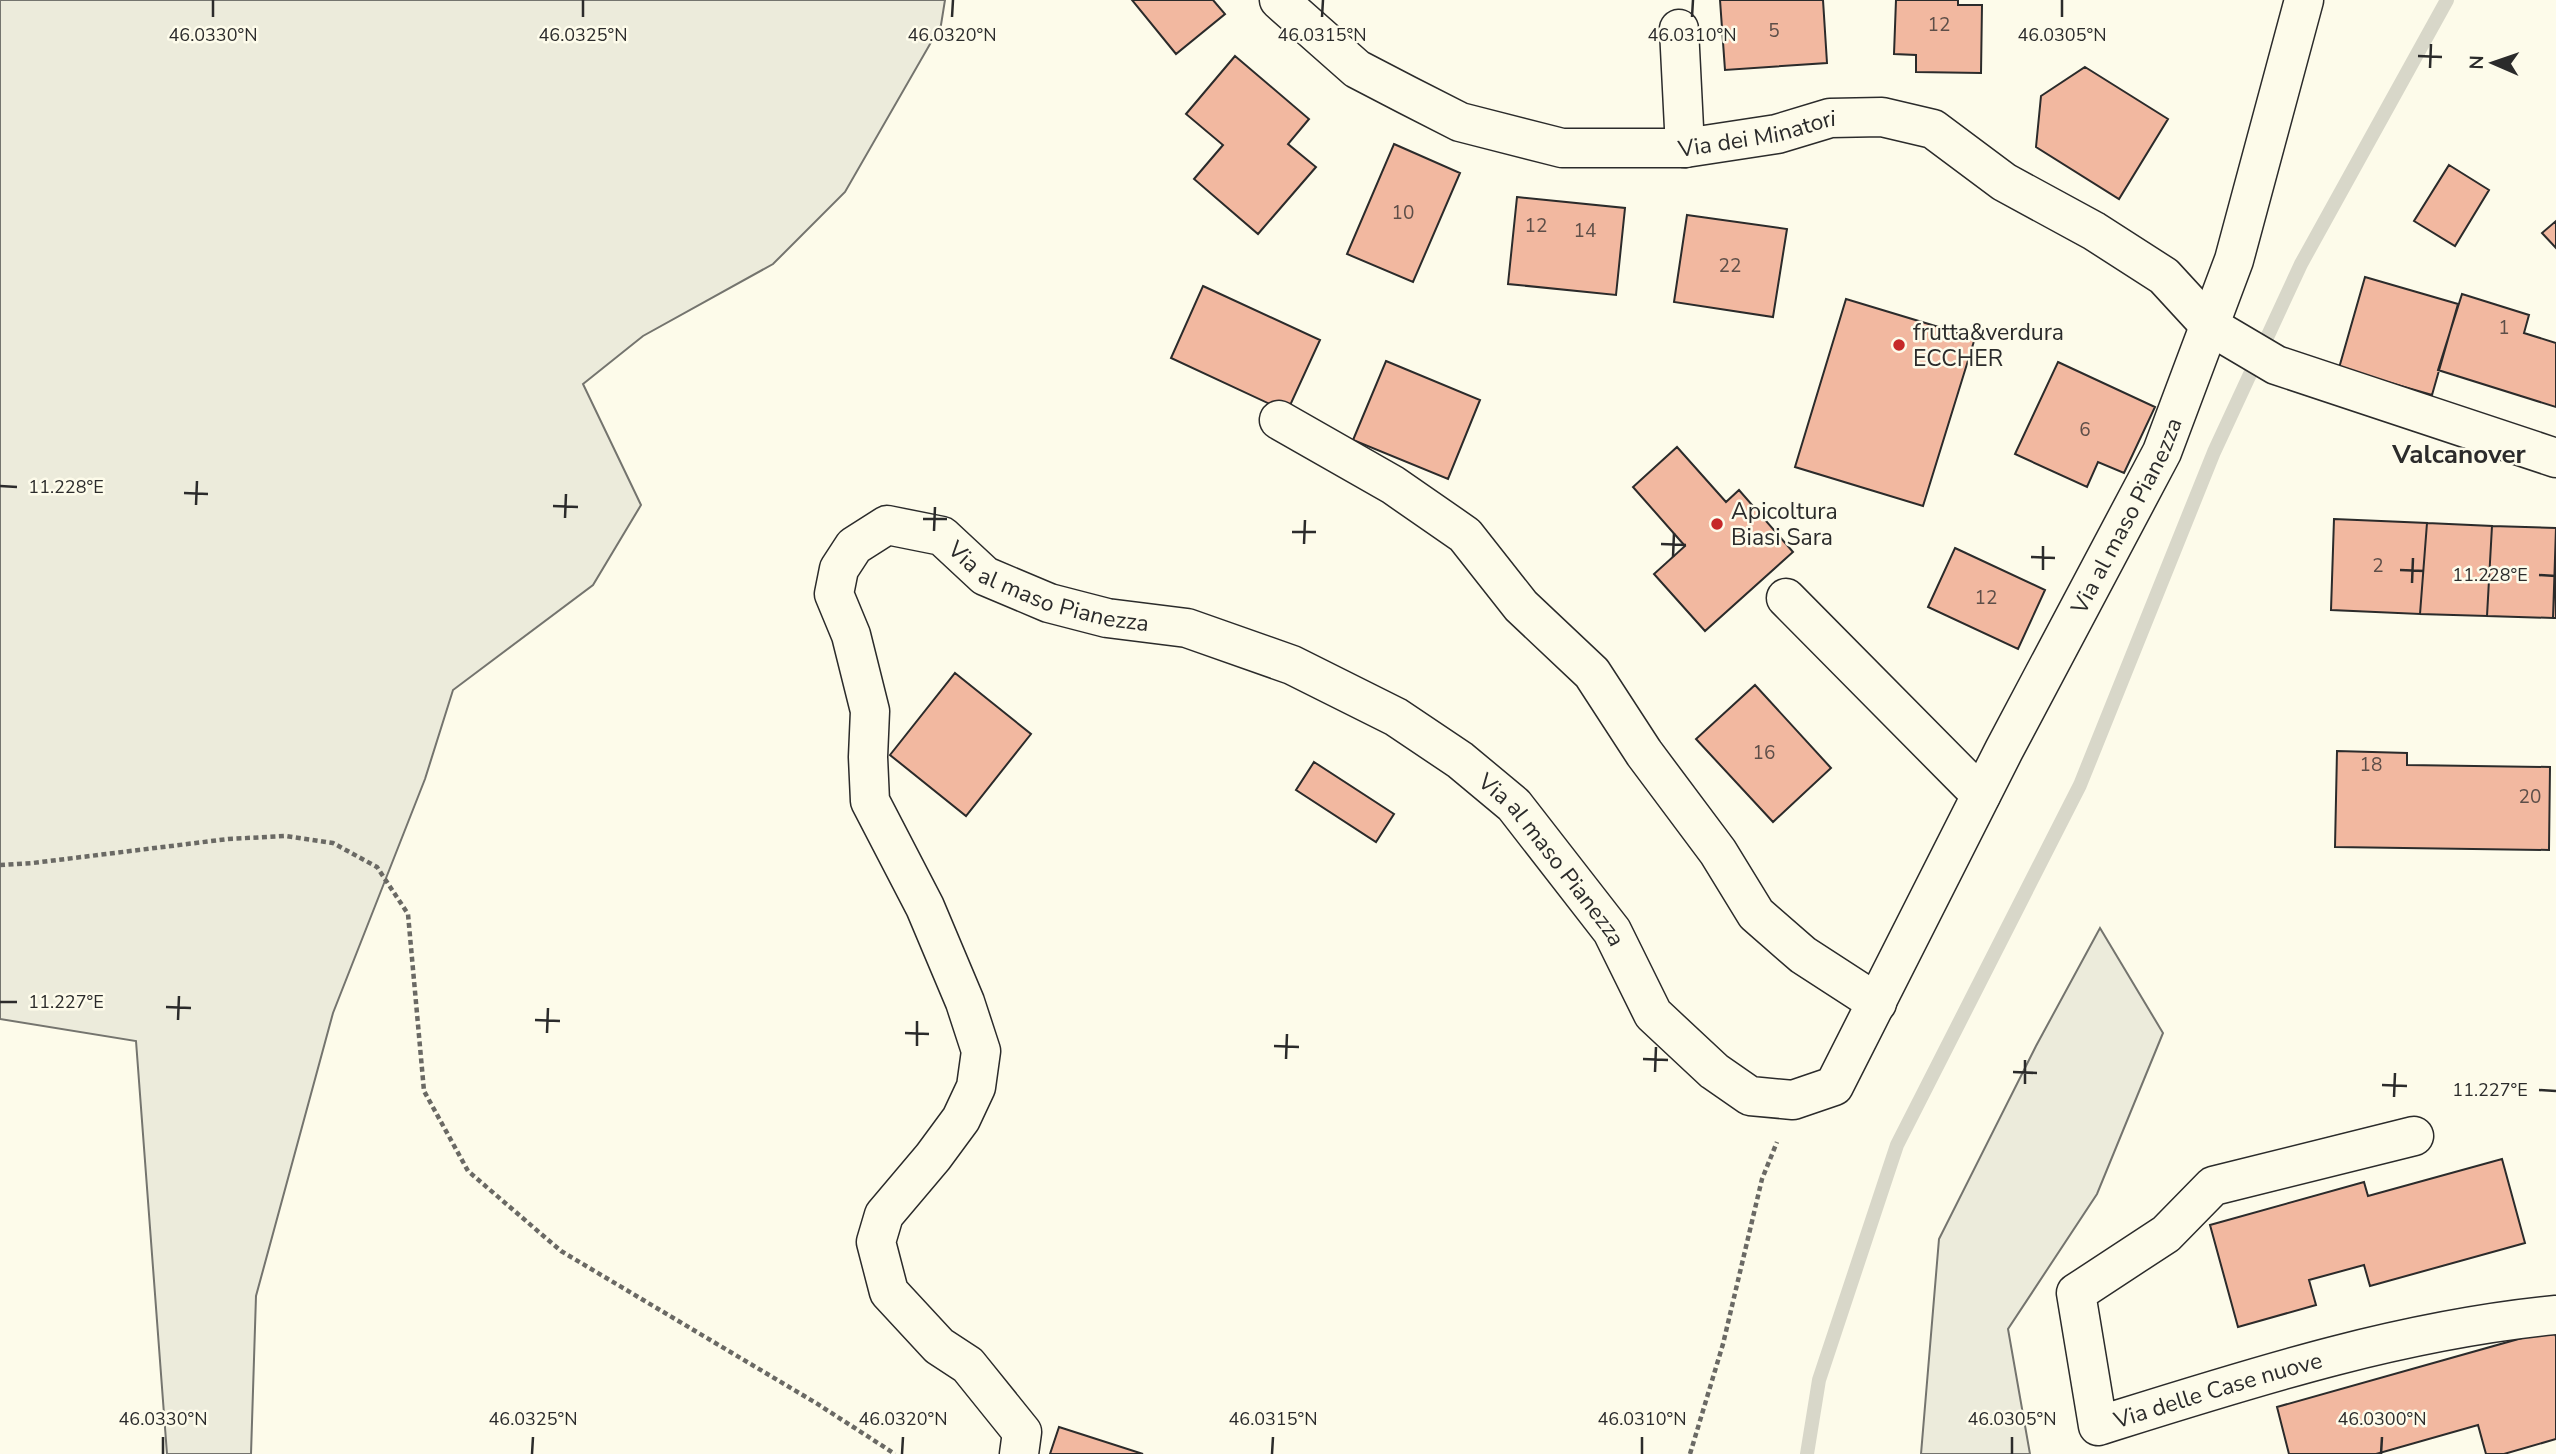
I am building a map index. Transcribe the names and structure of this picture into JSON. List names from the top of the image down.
{
  "streets": {
    "street": ["Via dei Minatori", "Via al maso Pianezza", "Via delle Case nuove"]
  },
  "crossings": [
    ["Via dei Minatori", "Via al maso Pianezza"]
  ],
  "districts": ["Valcanover"],
  "places": ["frutta&verdura ECCHER", "Apicoltura Biasi Sara"],
  "house_numbers": [
    "12",
    "5",
    "10",
    "12",
    "14",
    "22",
    "1",
    "6",
    "2",
    "12",
    "16",
    "18",
    "20"
  ],
  "north": "left",
  "coordinates": [
    "46.0330°N",
    "46.0325°N",
    "46.0320°N",
    "46.0315°N",
    "46.0310°N",
    "46.0305°N",
    "11.228°E",
    "11.227°E",
    "46.0300°N"
  ]
}
